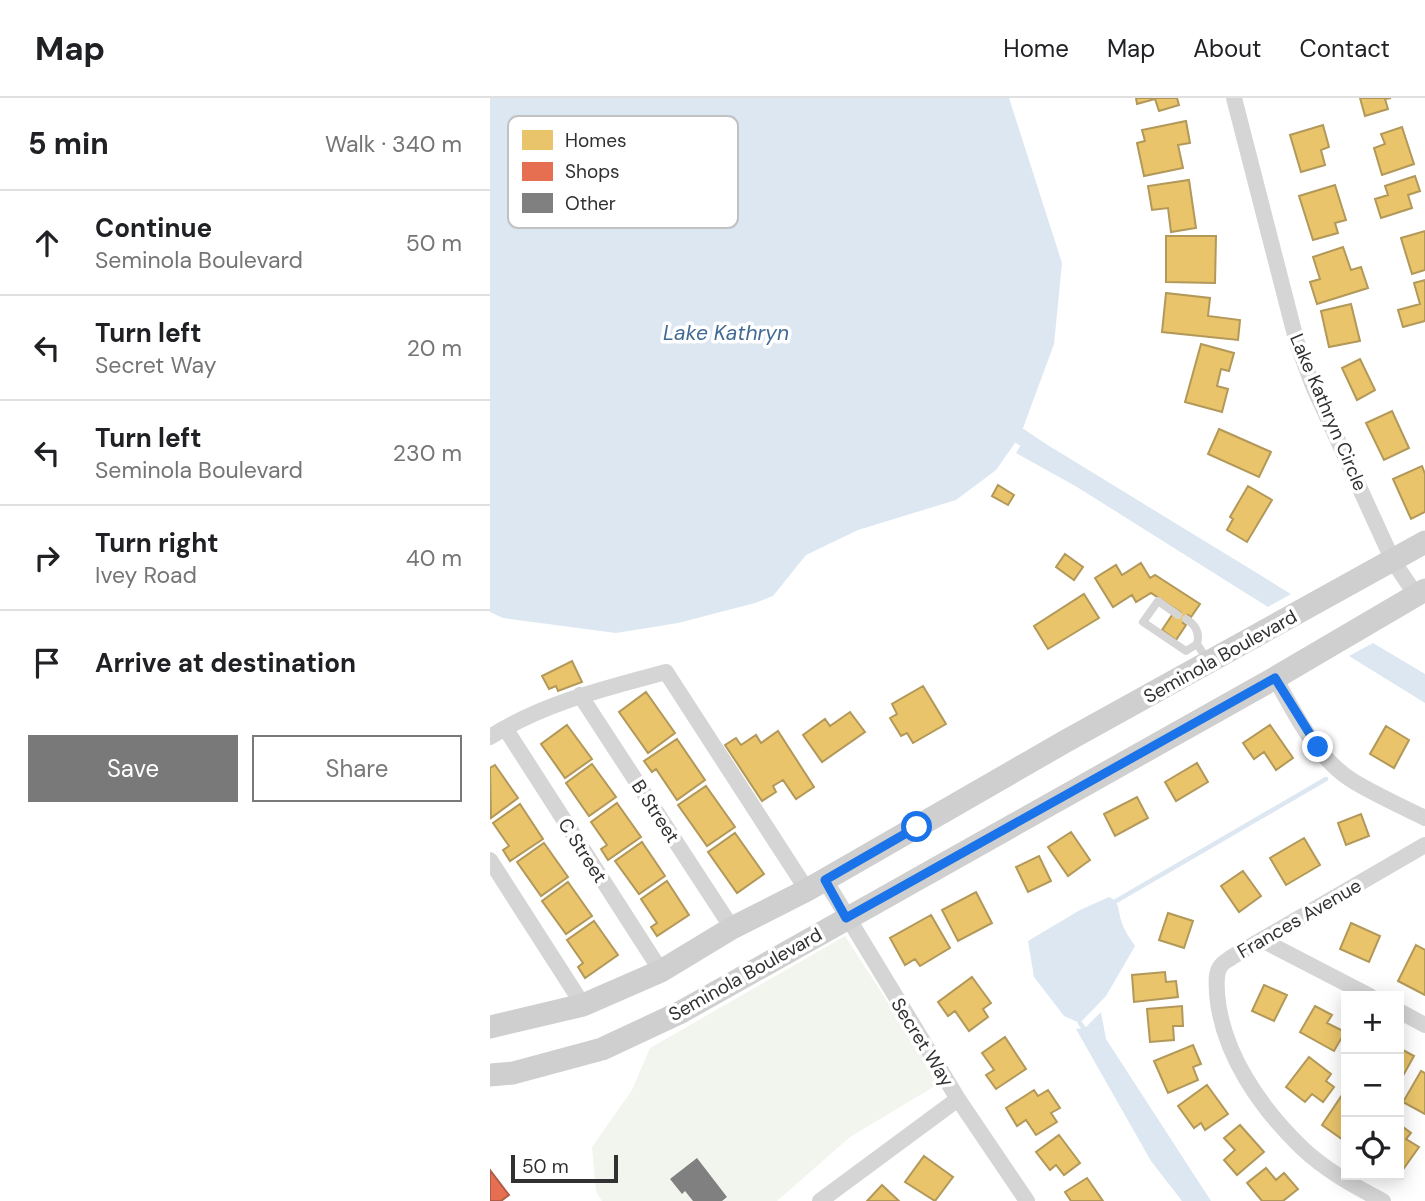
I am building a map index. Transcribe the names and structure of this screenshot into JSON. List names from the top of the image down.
{
  "streets": {
    "main road": ["Seminola Boulevard"],
    "street": [
      "Lake Kathryn Circle",
      "B Street",
      "C Street",
      "Frances Avenue",
      "Secret Way"
    ]
  },
  "crossings": [
    ["Lake Kathryn Circle", "Seminola Boulevard"],
    ["Seminola Boulevard", "B Street"],
    ["Seminola Boulevard", "C Street"],
    ["Seminola Boulevard", "Secret Way"],
    ["B Street", "Secret Way"]
  ],
  "water": ["Lake Kathryn"],
  "legend": ["Homes", "Shops", "Other"],
  "scale_bar": "50 m",
  "page": {
    "header": "Map",
    "nav": [
      "Home",
      "Map",
      "About",
      "Contact"
    ],
    "heading": ["5 min", "Walk · 340 m"],
    "list": [
      ["Continue", "Seminola Boulevard", "50 m"],
      ["Turn left", "Secret Way", "20 m"],
      ["Turn left", "Seminola Boulevard", "230 m"],
      ["Turn right", "Ivey Road", "40 m"],
      "Arrive at destination"
    ],
    "buttons": ["Save", "Share"],
    "map_buttons": ["+", "−"],
    "scale": "50 m"
  }
}
